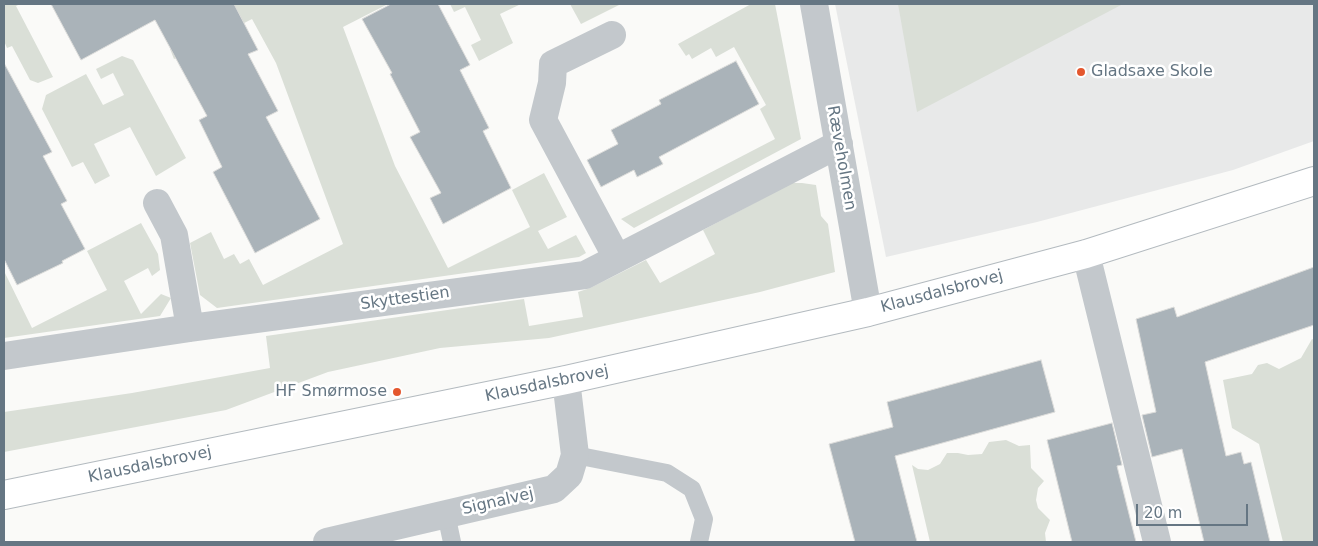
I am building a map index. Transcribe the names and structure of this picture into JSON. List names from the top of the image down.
{
  "streets": {
    "street": [
      "Ræveholmen",
      "Klausdalsbrovej",
      "Skyttestien",
      "Signalvej"
    ]
  },
  "crossings": [
    ["Ræveholmen", "Klausdalsbrovej"],
    ["Ræveholmen", "Skyttestien"],
    ["Klausdalsbrovej", "Signalvej"]
  ],
  "places": ["Gladsaxe Skole", "HF Smørmose"],
  "scale_bar": "20 m"
}
